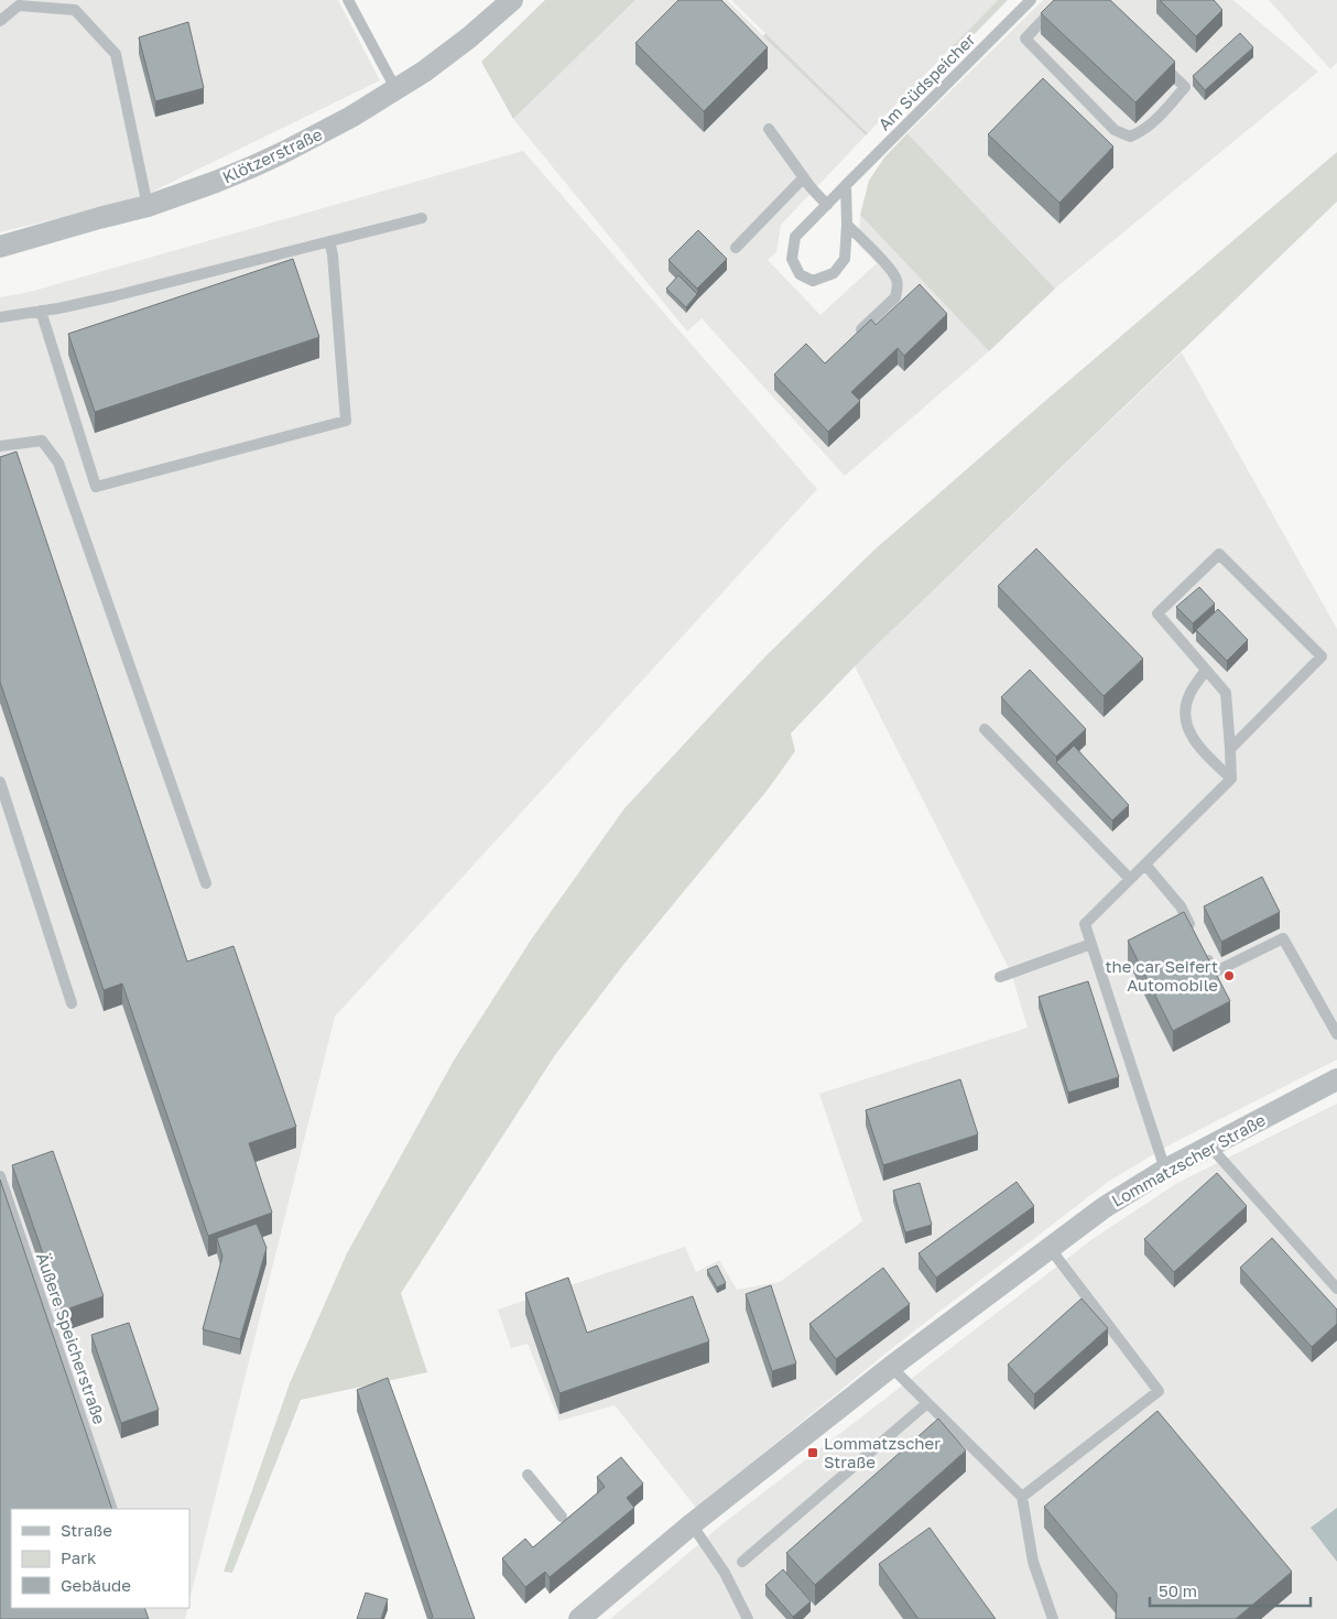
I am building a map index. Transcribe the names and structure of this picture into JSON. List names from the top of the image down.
{
  "streets": {
    "street": ["Klötzerstraße", "Lommatzscher Straße"],
    "lane": ["Am Südspeicher", "Äußere Speicherstraße"]
  },
  "places": {
    "other": ["the car Seifert Automobile"],
    "transit": ["Lommatzscher Straße"]
  },
  "legend": ["Straße", "Park", "Gebäude"],
  "scale_bar": "50 m"
}
